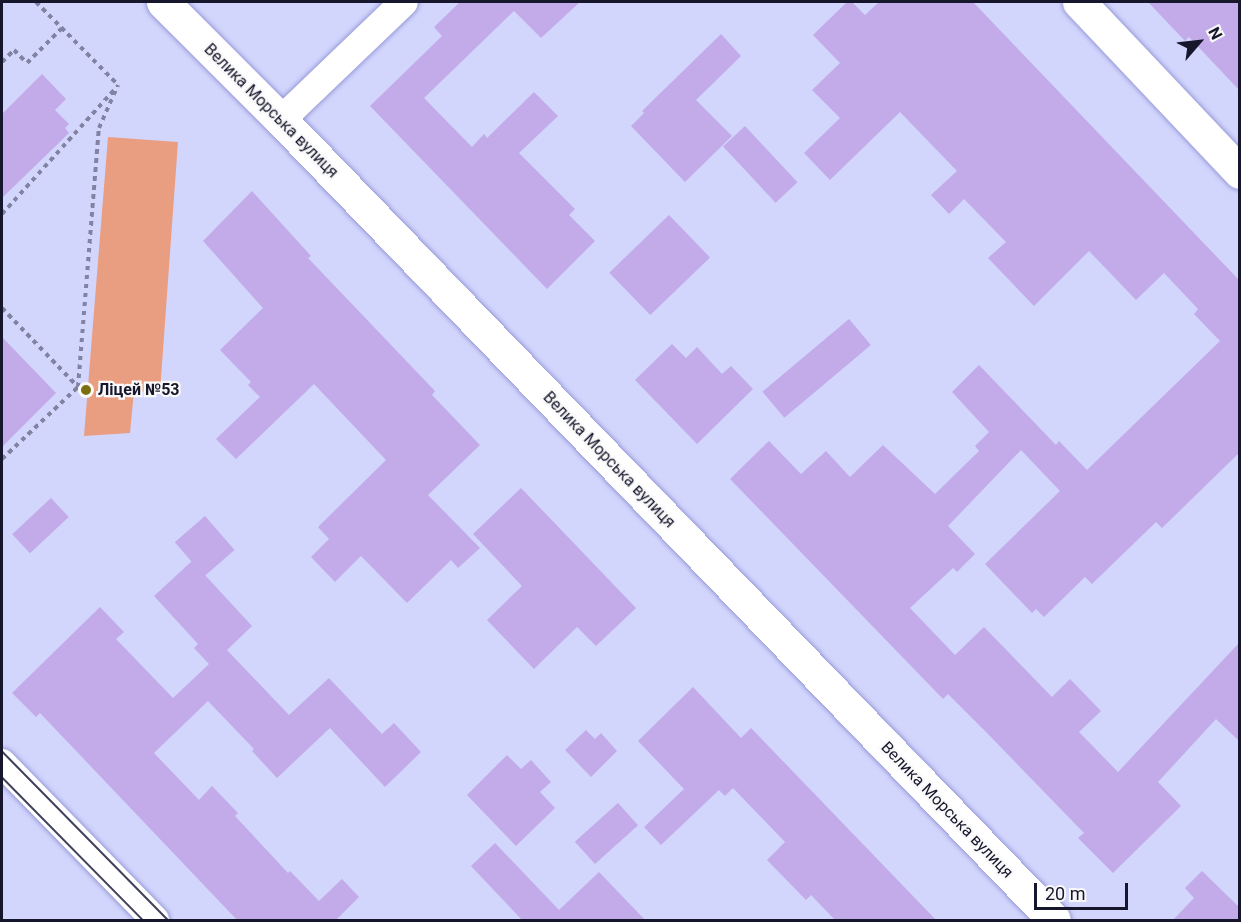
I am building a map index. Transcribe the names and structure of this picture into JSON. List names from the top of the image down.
{
  "streets": {
    "street": ["Велика Морська вулиця"]
  },
  "places": ["Ліцей №53"],
  "scale_bar": "20 m",
  "north": "top right"
}
